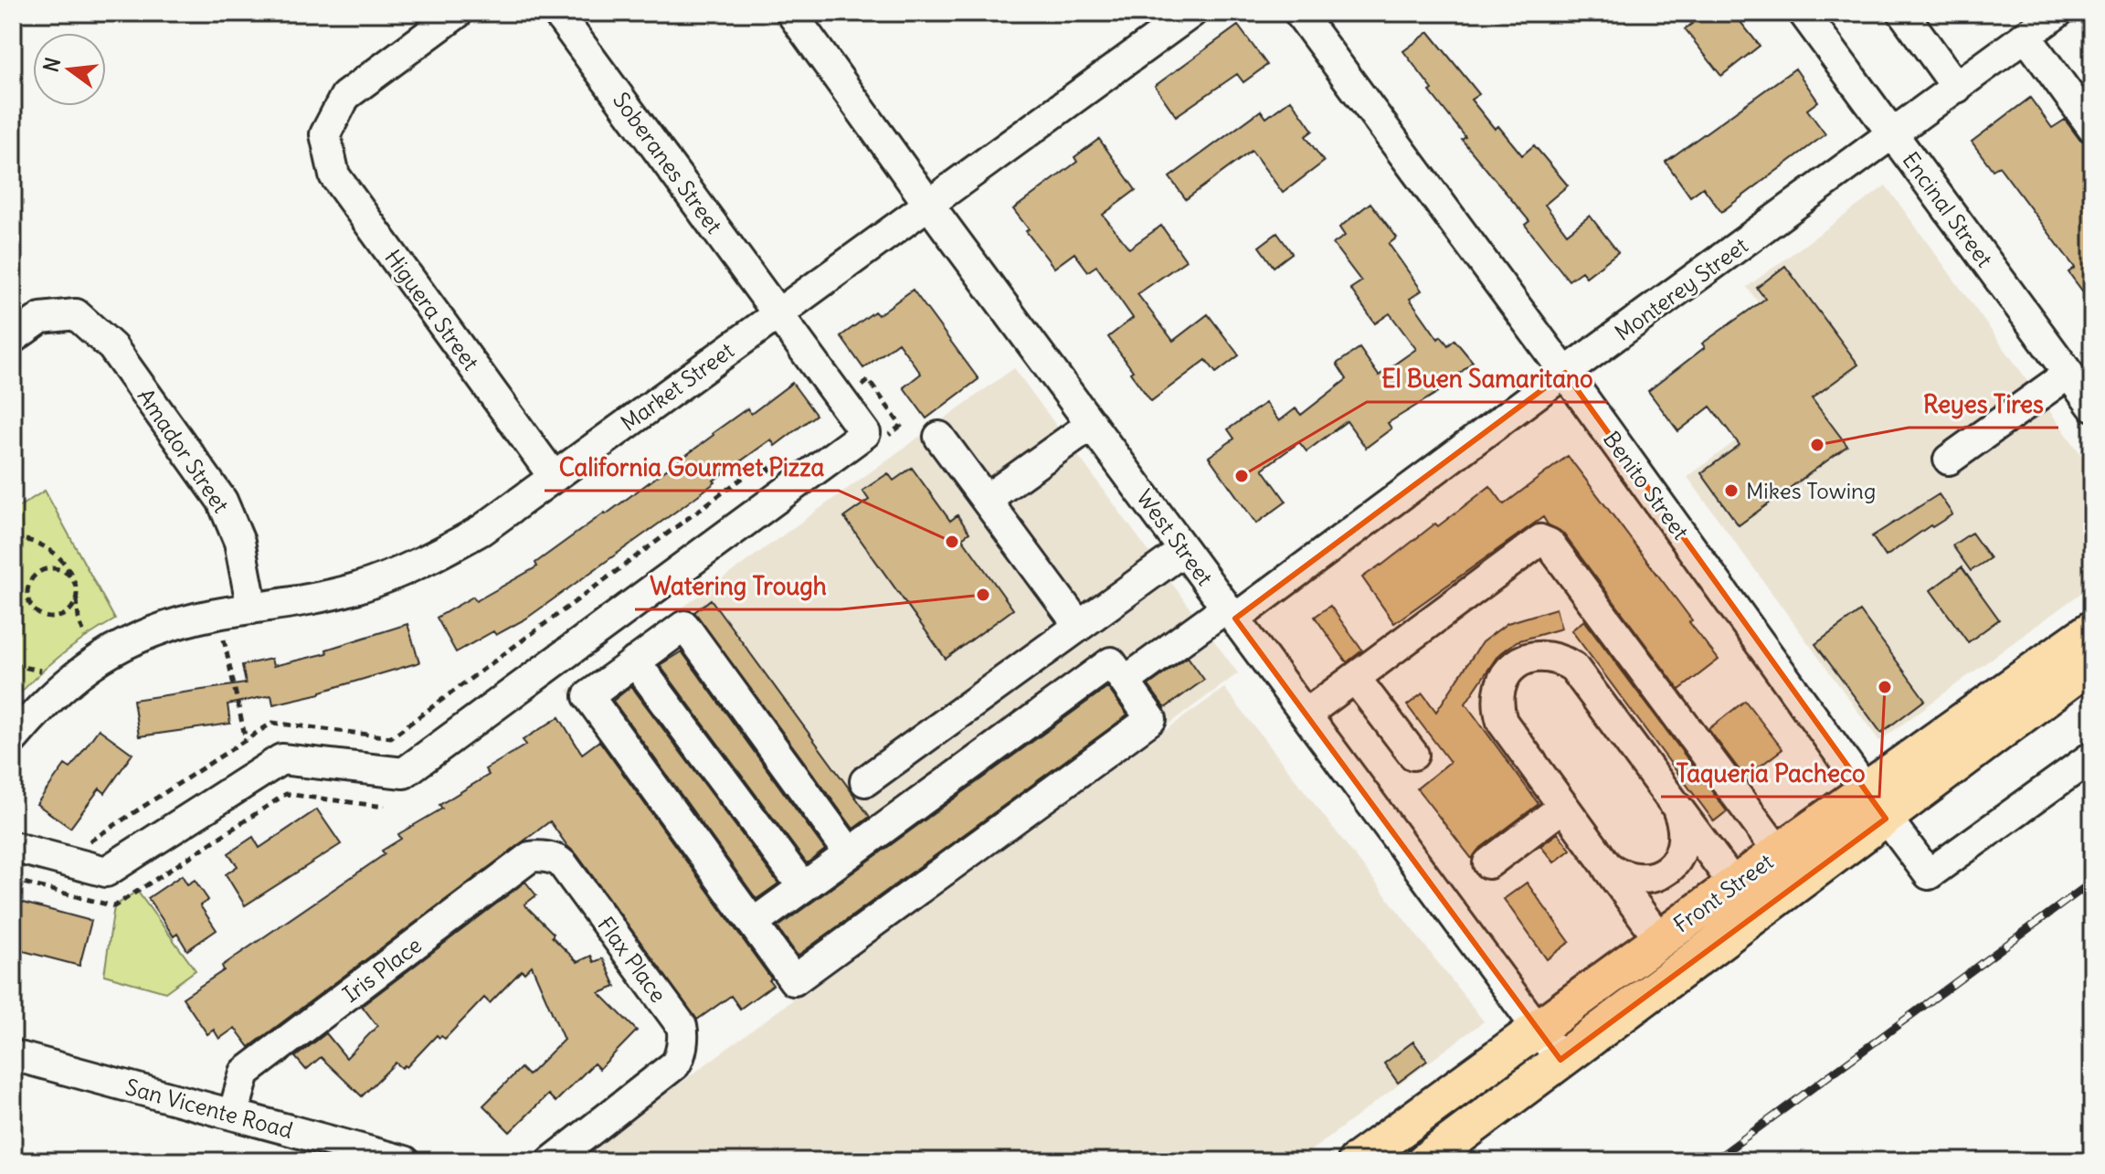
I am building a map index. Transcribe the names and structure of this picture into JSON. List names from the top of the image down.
{
  "streets": {
    "main road": ["Front Street"],
    "street": [
      "Soberanes Street",
      "Encinal Street",
      "Monterey Street",
      "Higuera Street",
      "Market Street",
      "Amador Street",
      "Benito Street",
      "West Street",
      "Flax Place",
      "Iris Place",
      "San Vicente Road"
    ]
  },
  "crossings": [
    ["Soberanes Street", "Market Street"],
    ["Encinal Street", "Monterey Street"],
    ["Monterey Street", "Benito Street"],
    ["Monterey Street", "West Street"],
    ["Higuera Street", "Market Street"],
    ["Market Street", "Amador Street"],
    ["Market Street", "West Street"],
    ["Benito Street", "Front Street"],
    ["West Street", "Front Street"],
    ["Flax Place", "Iris Place"],
    ["Iris Place", "San Vicente Road"]
  ],
  "places": [
    "Reyes Tires",
    "El Buen Samaritano",
    "Mikes Towing",
    "California Gourmet Pizza",
    "Watering Trough",
    "Taqueria Pacheco"
  ],
  "north": "left"
}
